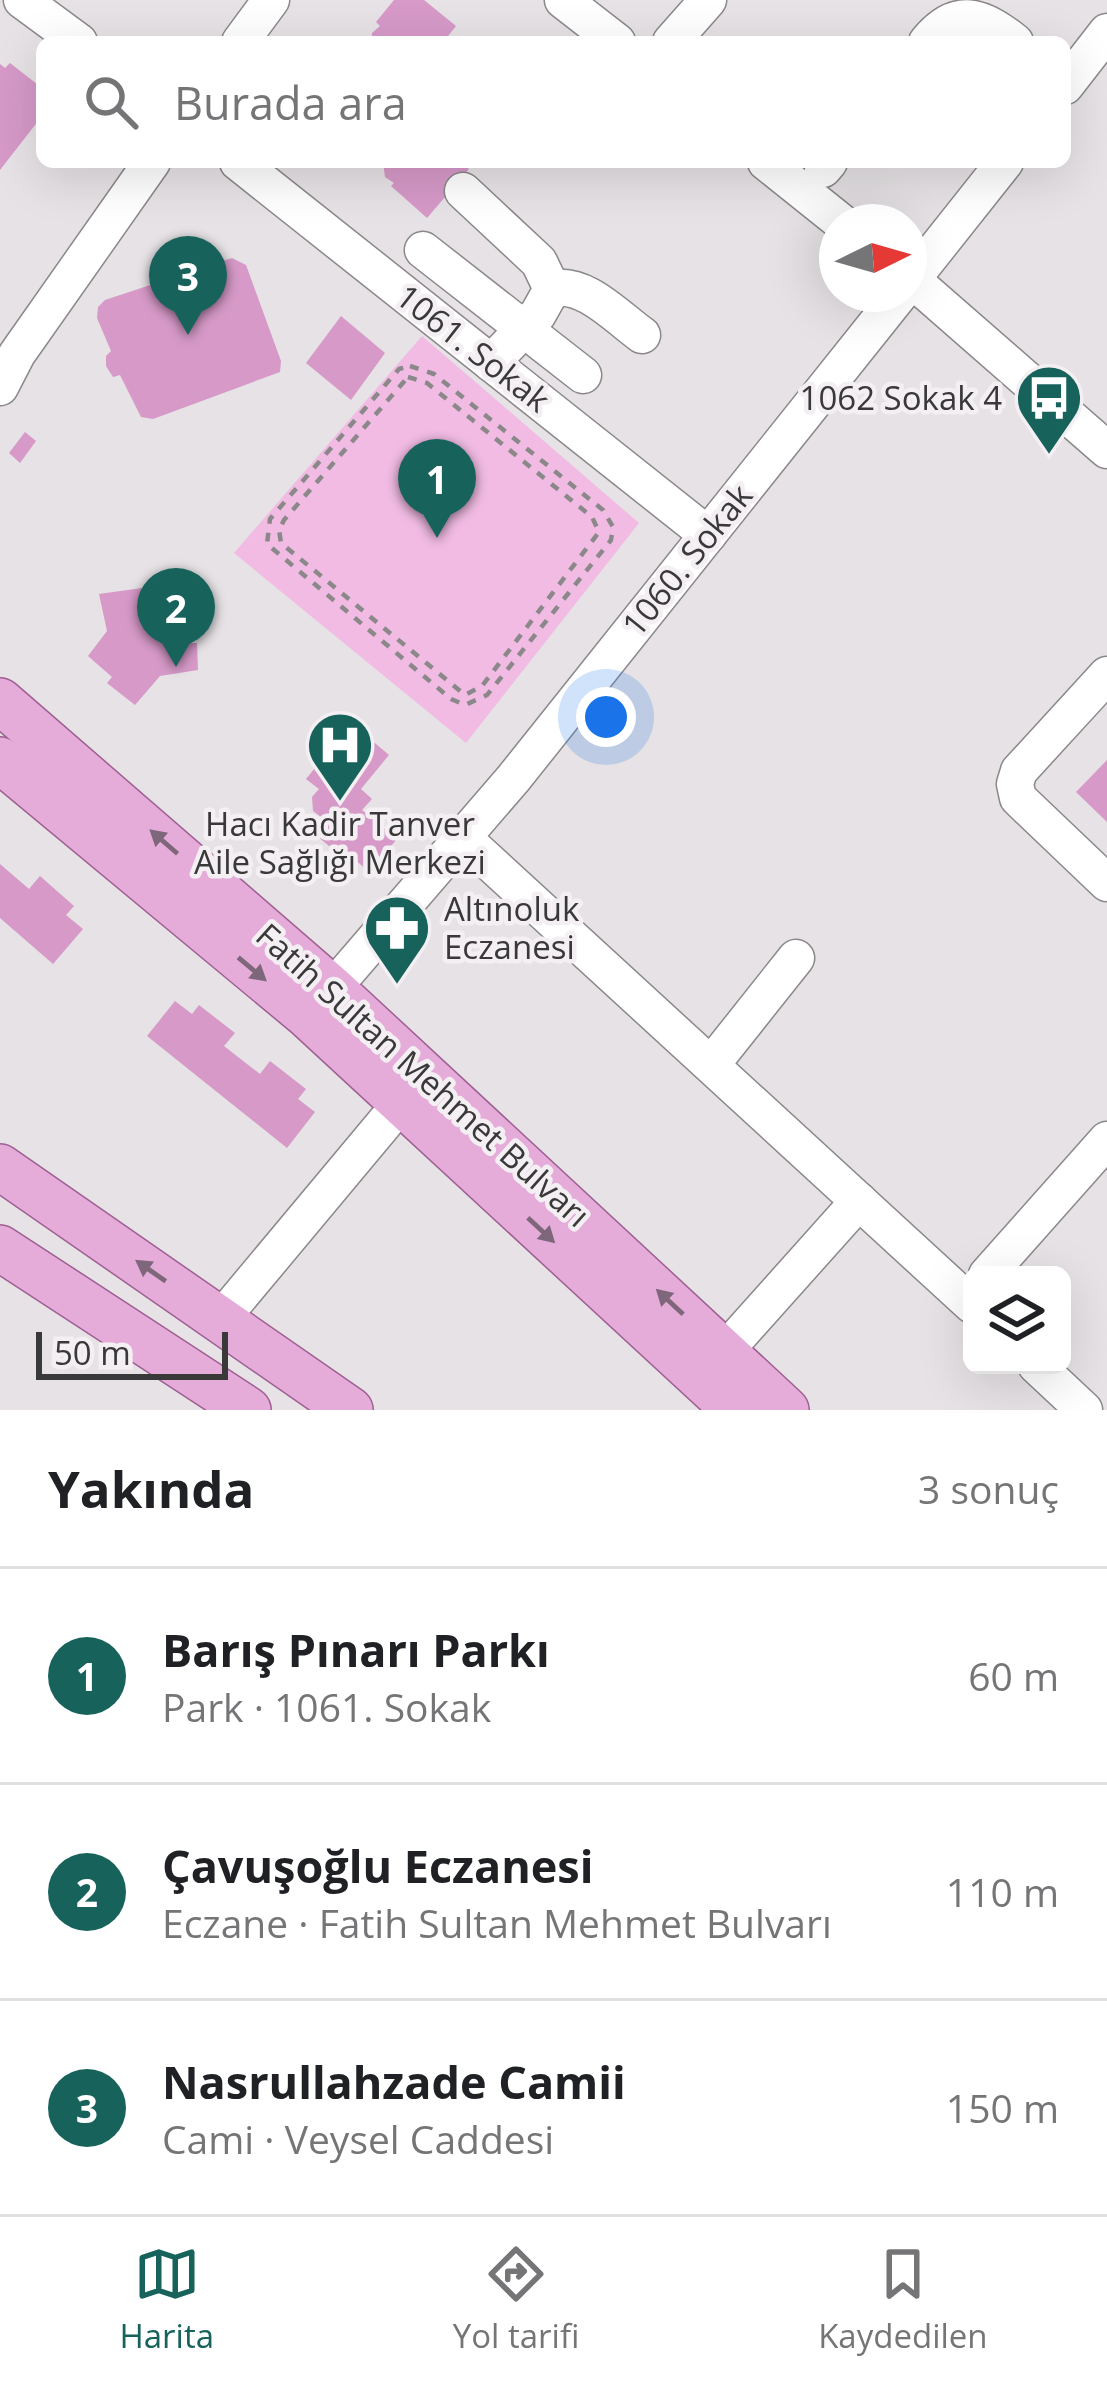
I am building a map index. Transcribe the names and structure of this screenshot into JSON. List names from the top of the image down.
{
  "streets": {
    "main road": ["Fatih Sultan Mehmet Bulvarı"],
    "street": ["1061. Sokak", "1060. Sokak"]
  },
  "crossings": [
    ["1061. Sokak", "1060. Sokak"],
    ["1060. Sokak", "Fatih Sultan Mehmet Bulvarı"]
  ],
  "places": {
    "bus stop": ["1062 Sokak 4"],
    "hospital": ["Hacı Kadir Tanver Aile Sağlığı Merkezi"],
    "pharmacy": ["Altınoluk Eczanesi"]
  },
  "scale_bar": "50 m",
  "north": "right",
  "page": {
    "search": "Burada ara",
    "pins": ["3", "1", "2"],
    "scale": "50 m",
    "heading": ["Yakında", "3 sonuç"],
    "list": [
      {
        "mark": "1",
        "name": "Barış Pınarı Parkı",
        "note": "Park · 1061. Sokak",
        "value": "60 m"
      },
      {
        "mark": "2",
        "name": "Çavuşoğlu Eczanesi",
        "note": "Eczane · Fatih Sultan Mehmet Bulvarı",
        "value": "110 m"
      },
      {
        "mark": "3",
        "name": "Nasrullahzade Camii",
        "note": "Cami · Veysel Caddesi",
        "value": "150 m"
      }
    ],
    "nav": ["Harita", "Yol tarifi", "Kaydedilen"]
  }
}
